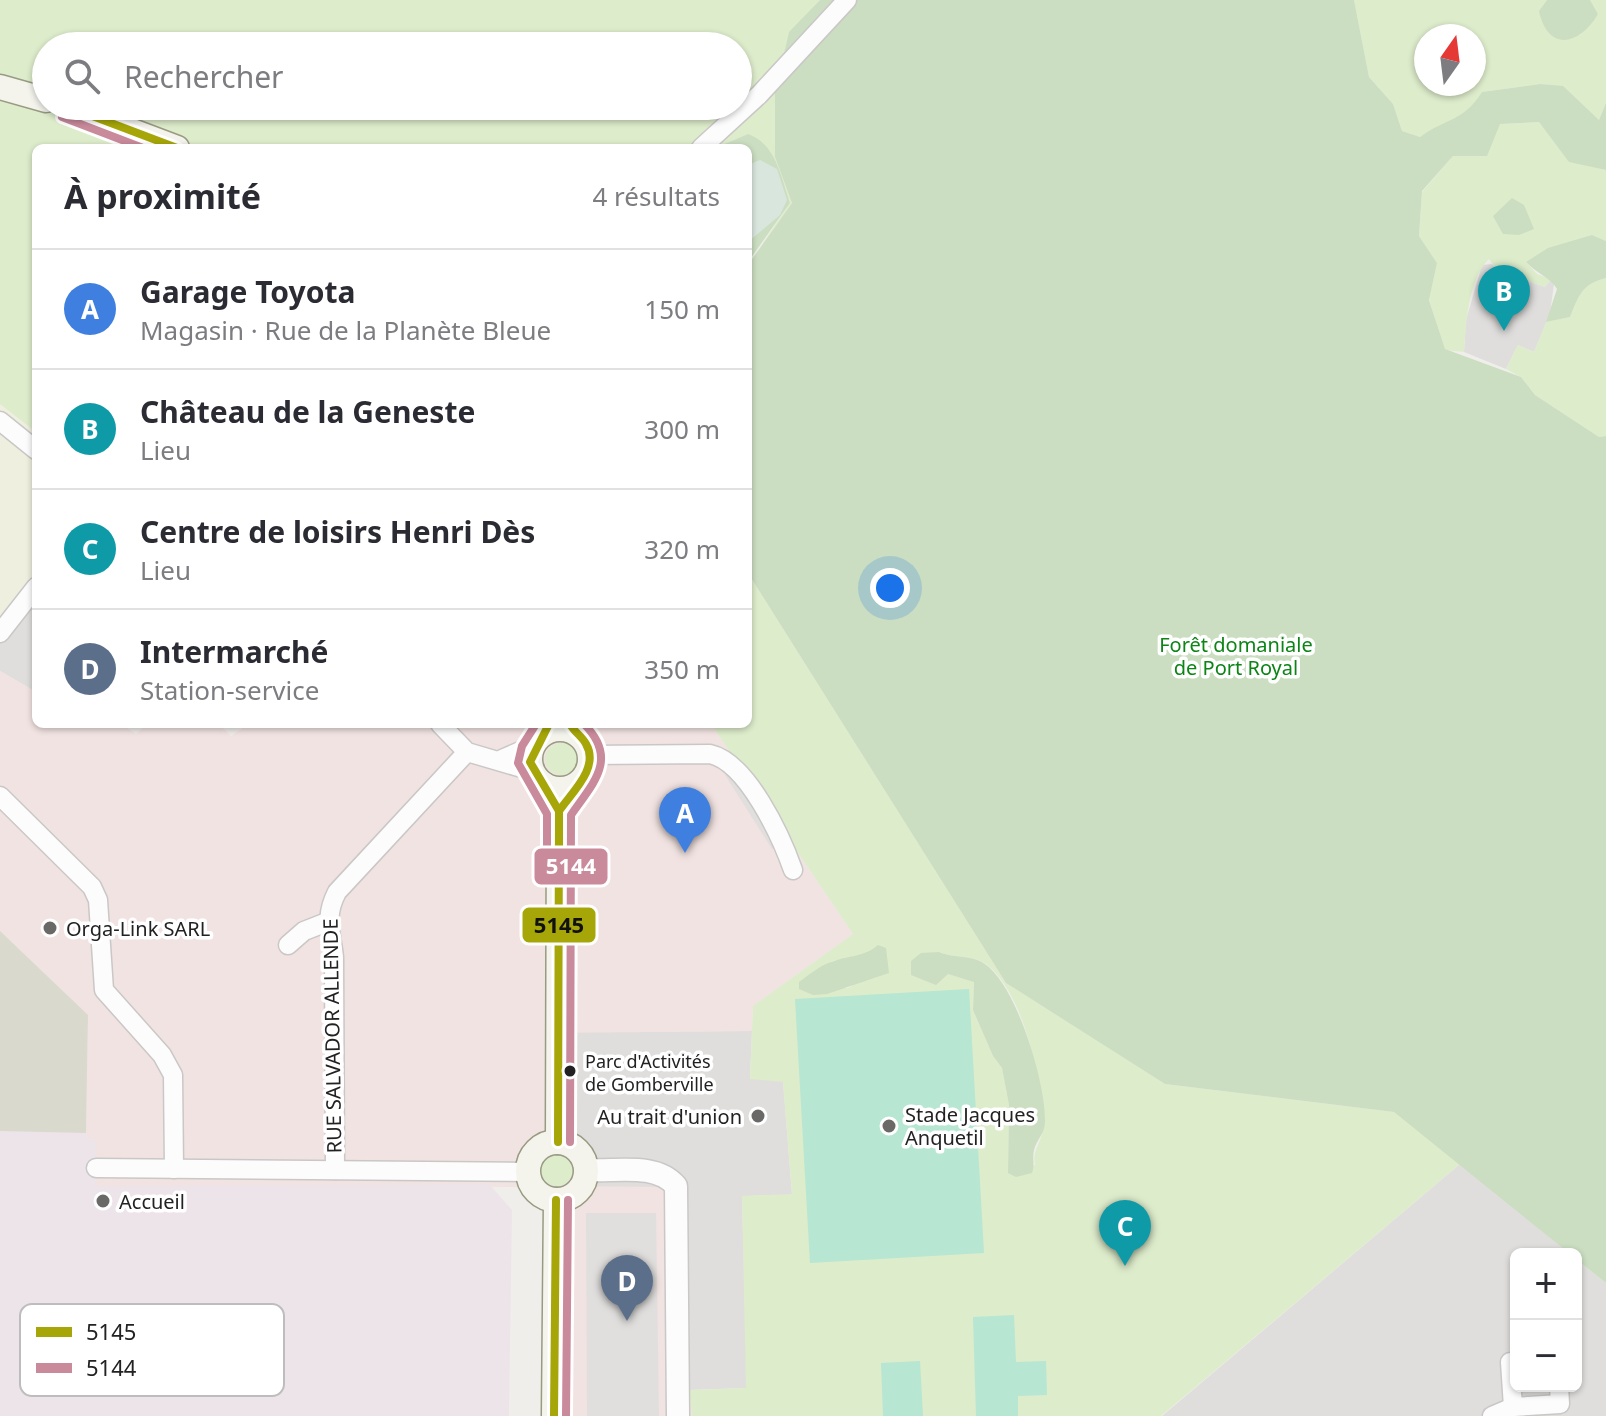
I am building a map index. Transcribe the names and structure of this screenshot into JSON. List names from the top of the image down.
{
  "streets": {
    "street": ["RUE SALVADOR ALLENDE"]
  },
  "parks": ["Forêt domaniale de Port Royal"],
  "places": [
    "Orga-Link SARL",
    "Parc d'Activités de Gomberville",
    "Au trait d'union",
    "Stade Jacques Anquetil",
    "Accueil"
  ],
  "lines": ["transit line 5145", "transit line 5144"],
  "legend": ["5145", "5144"],
  "north": "top",
  "page": {
    "search": "Rechercher",
    "heading": ["À proximité", "4 résultats"],
    "list": [
      {
        "mark": "A",
        "name": "Garage Toyota",
        "note": "Magasin · Rue de la Planète Bleue",
        "value": "150 m"
      },
      {
        "mark": "B",
        "name": "Château de la Geneste",
        "note": "Lieu",
        "value": "300 m"
      },
      {
        "mark": "C",
        "name": "Centre de loisirs Henri Dès",
        "note": "Lieu",
        "value": "320 m"
      },
      {
        "mark": "D",
        "name": "Intermarché",
        "note": "Station-service",
        "value": "350 m"
      }
    ],
    "pins": [
      "B",
      "A",
      "C",
      "D"
    ],
    "map_buttons": ["+", "−"]
  }
}
